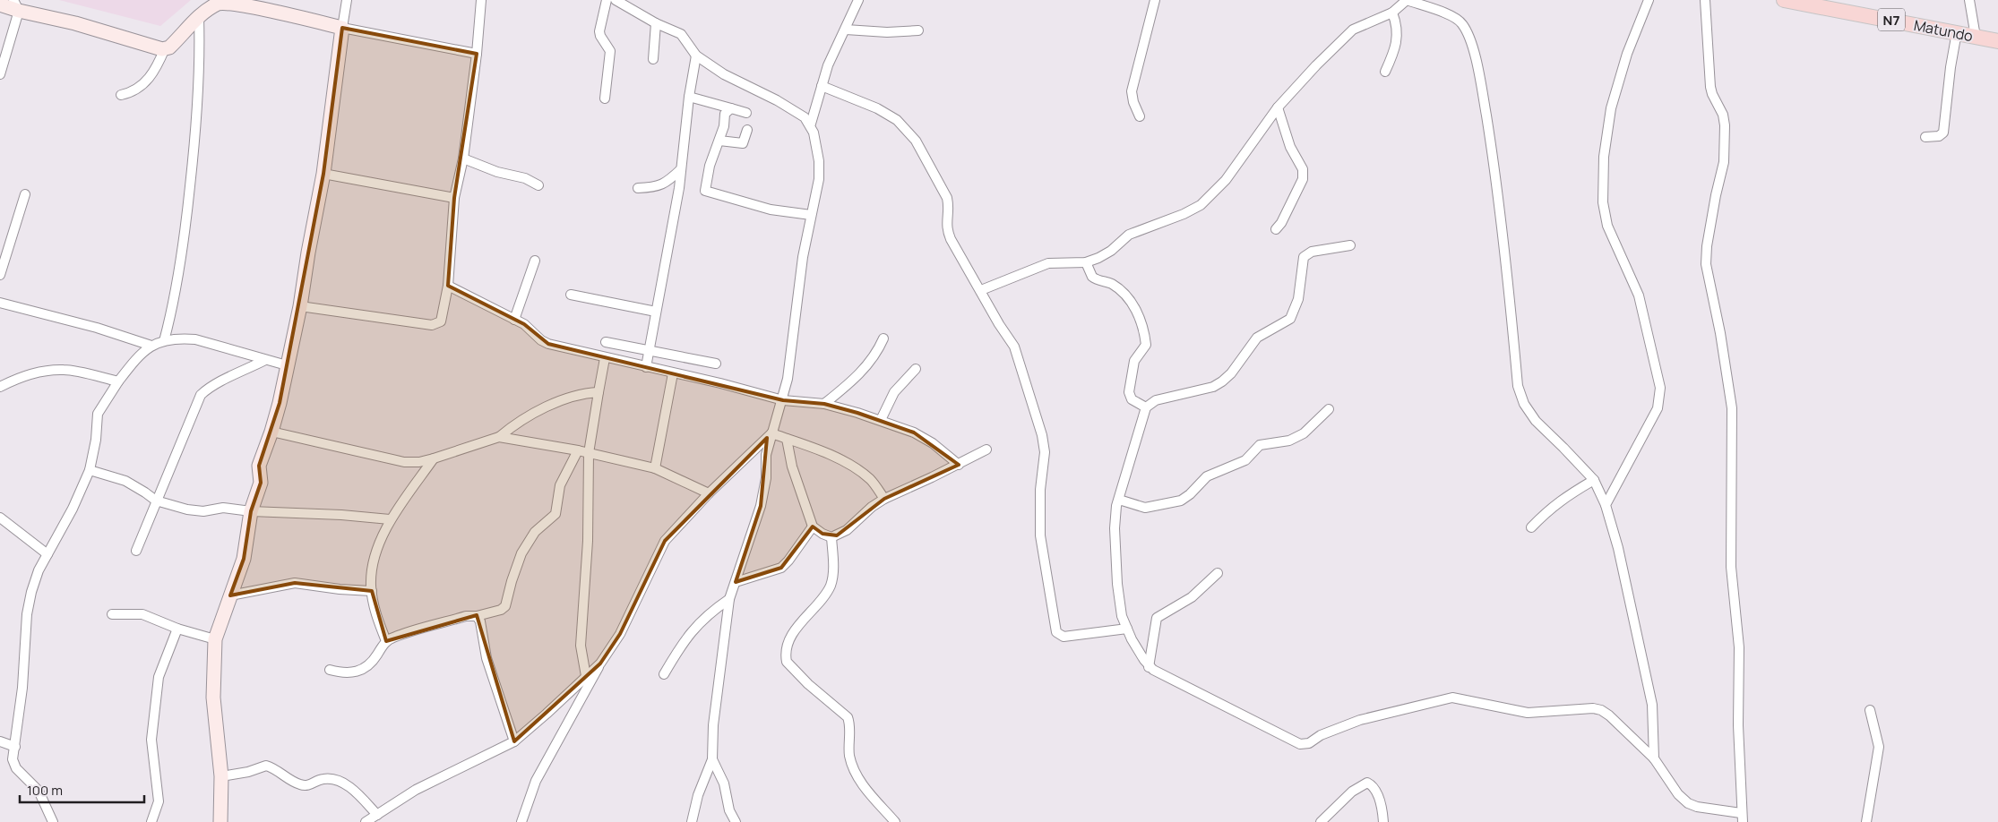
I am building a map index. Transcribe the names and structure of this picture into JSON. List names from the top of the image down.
{
  "streets": {
    "main road": ["N7", "Matundo"]
  },
  "scale_bar": "100 m"
}
